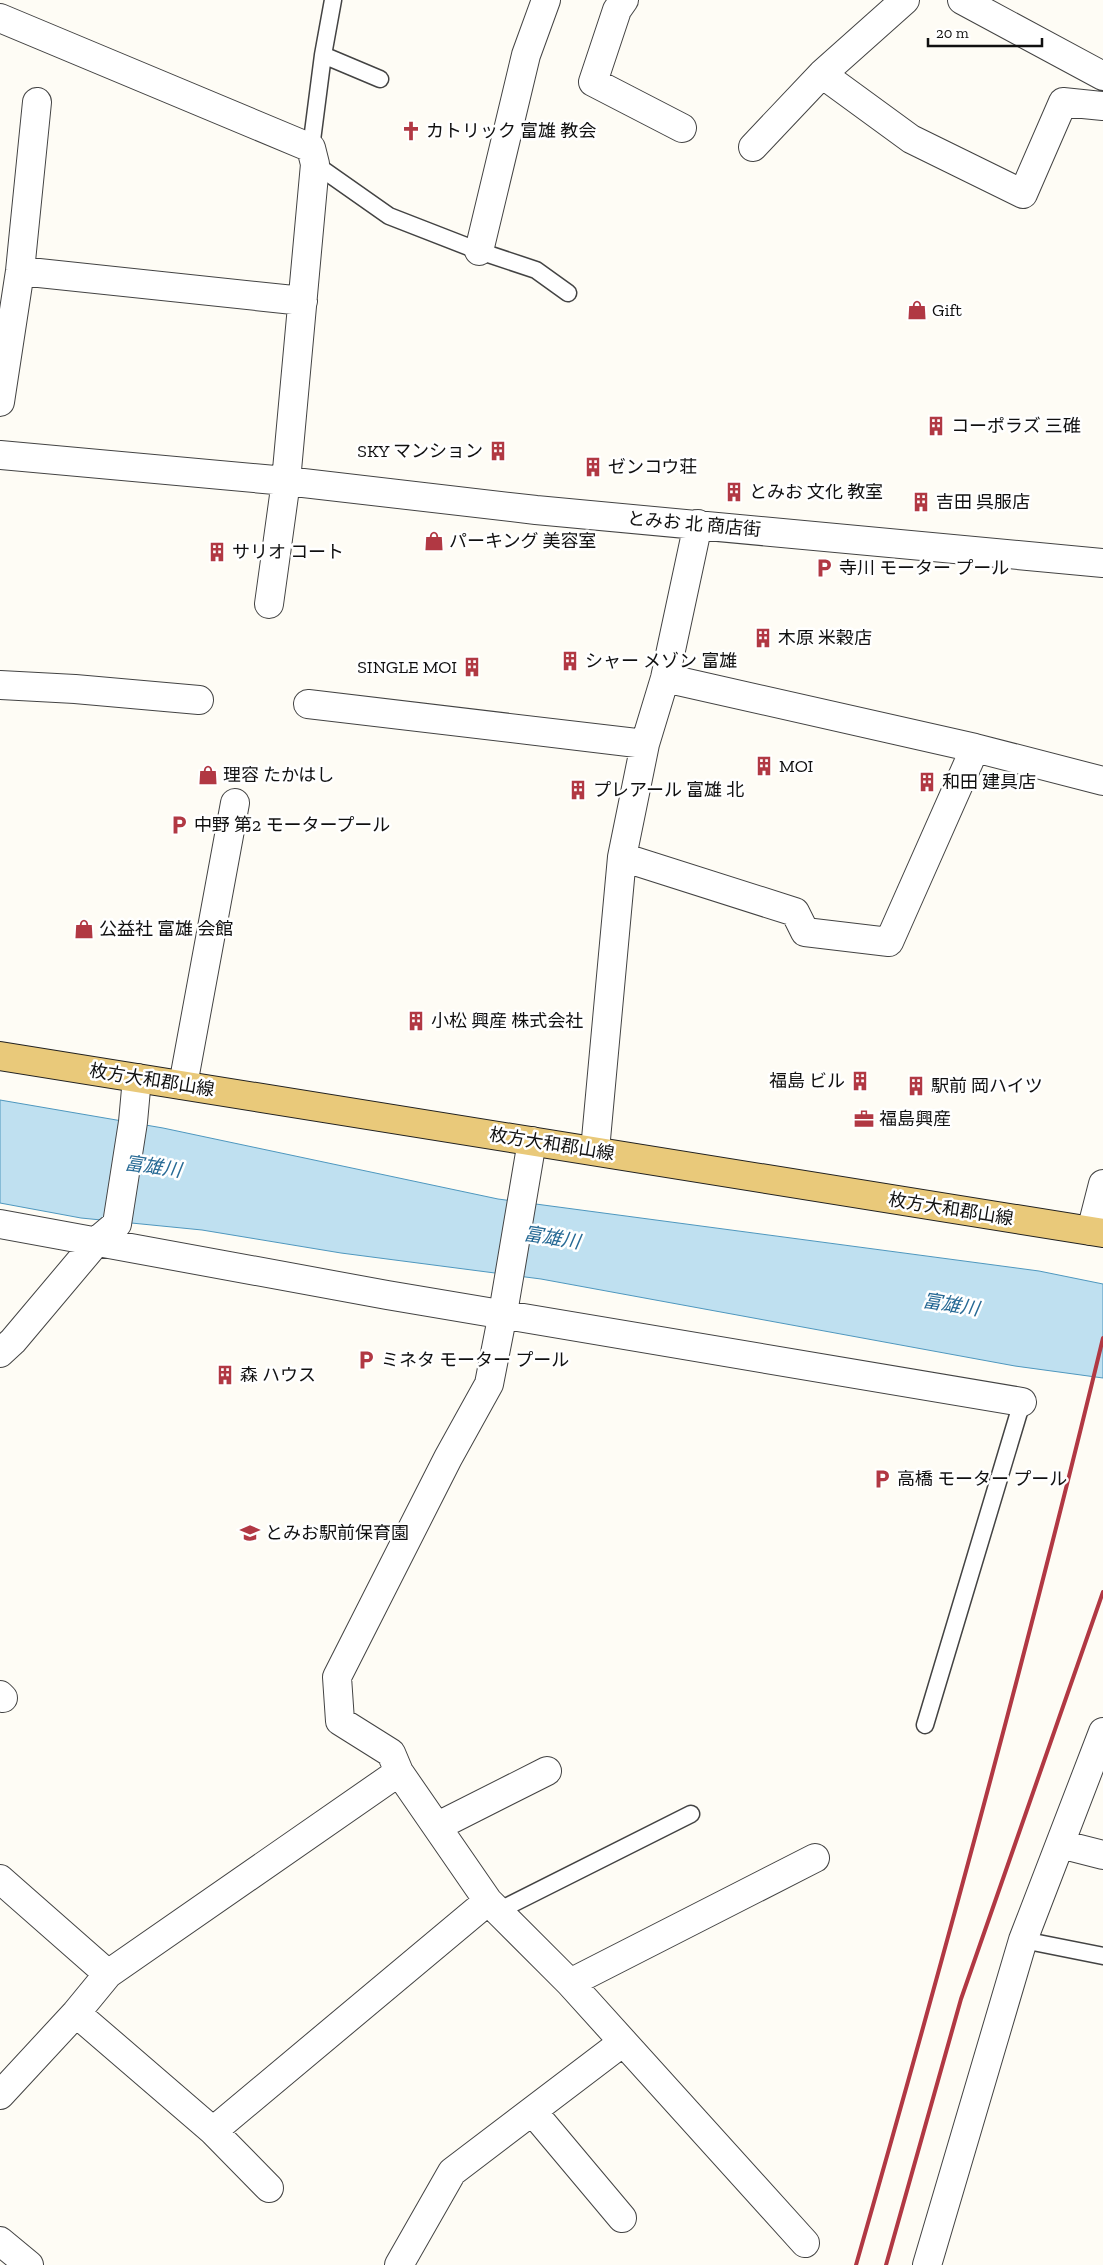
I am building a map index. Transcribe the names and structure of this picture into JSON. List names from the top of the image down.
{
  "streets": {
    "main road": ["枚方大和郡山線"],
    "street": ["とみお 北 商店街"]
  },
  "water": ["富雄川"],
  "places": {
    "church": ["カトリック 富雄 教会"],
    "shop": [
      "Gift",
      "パーキング 美容室",
      "理容 たかはし",
      "公益社 富雄 会館"
    ],
    "building": [
      "コーポラズ 三碓",
      "SKY マンション",
      "ゼンコウ荘",
      "とみお 文化 教室",
      "吉田 呉服店",
      "サリオ コート",
      "木原 米穀店",
      "シャー メゾン 富雄",
      "SINGLE MOI",
      "MOI",
      "和田 建具店",
      "プレアール 富雄 北",
      "小松 興産 株式会社",
      "福島 ビル",
      "駅前 岡ハイツ",
      "森 ハウス"
    ],
    "parking": [
      "寺川 モーター プール",
      "中野 第2 モータープール",
      "ミネタ モーター プール",
      "高橋 モーター プール"
    ],
    "office": ["福島興産"],
    "school or university": ["とみお駅前保育園"]
  },
  "scale_bar": "20 m"
}
